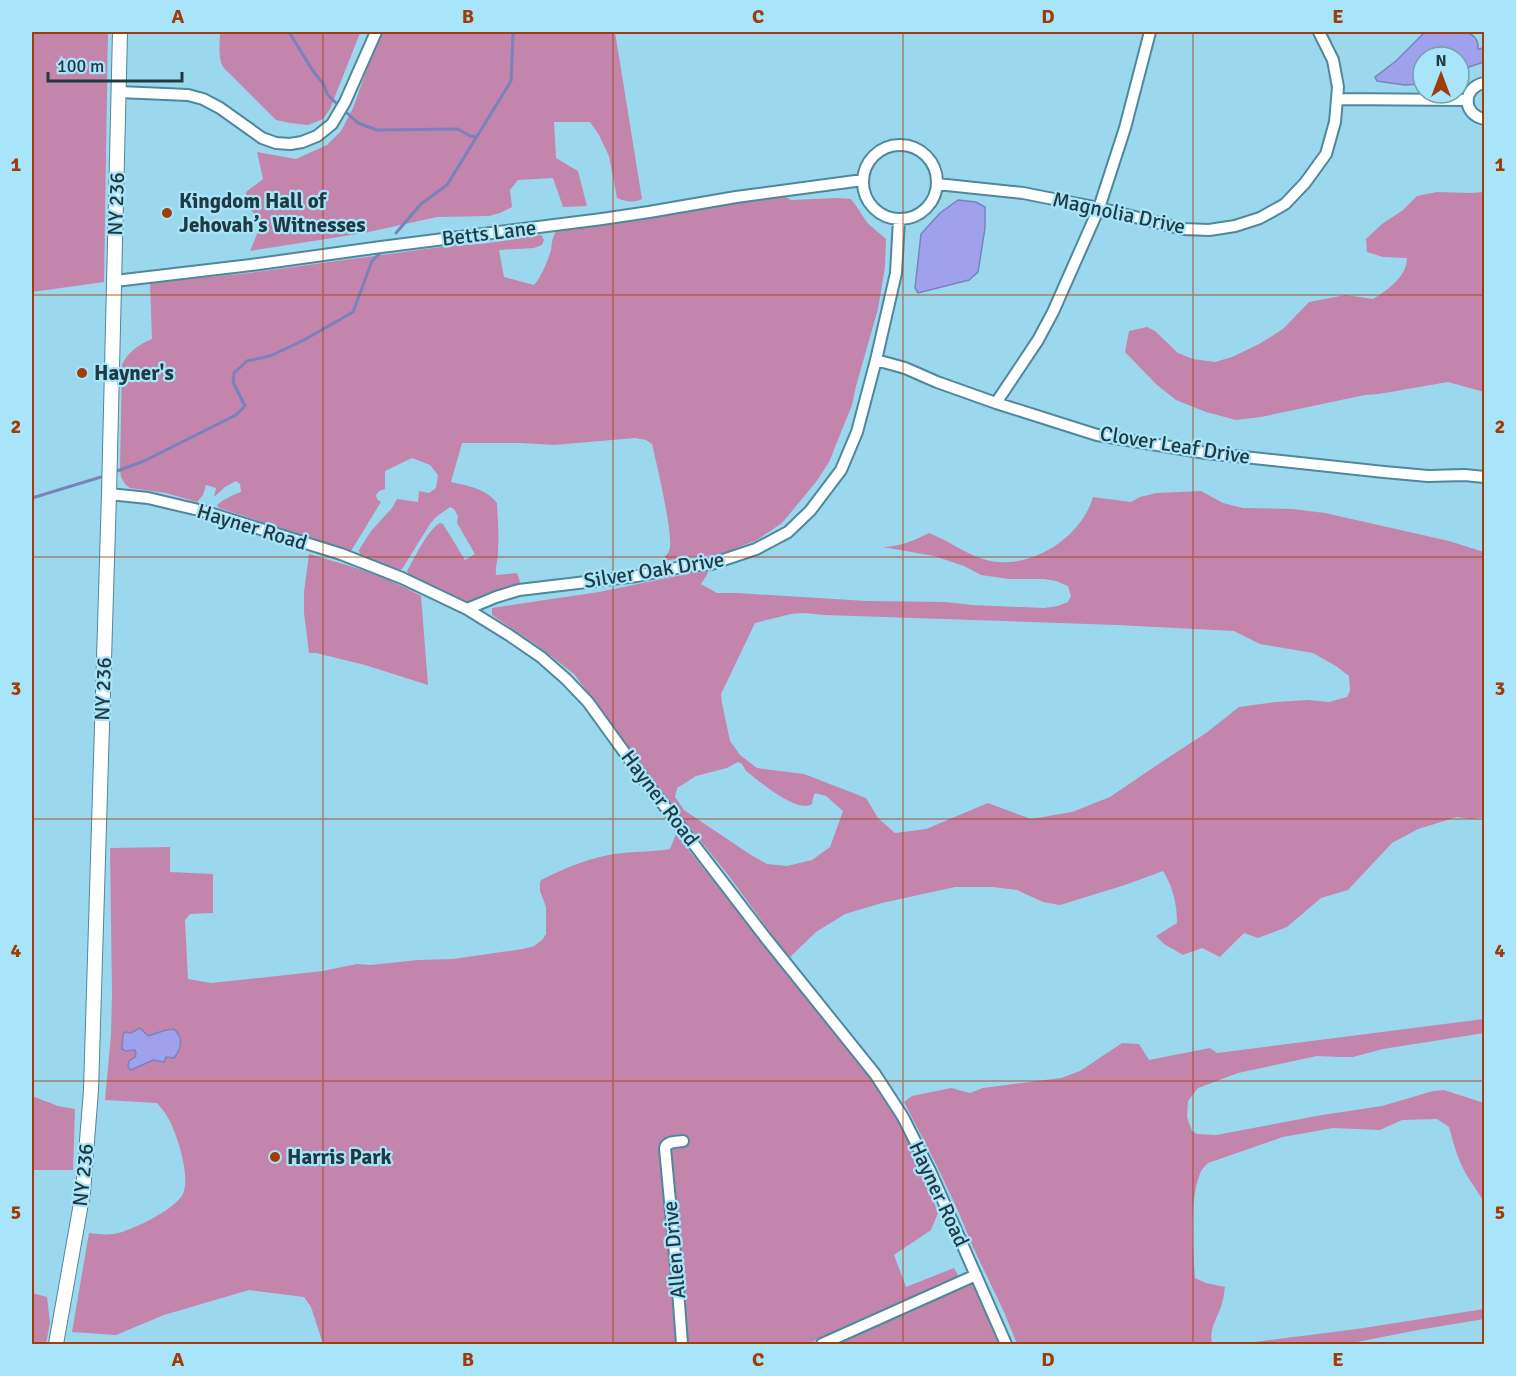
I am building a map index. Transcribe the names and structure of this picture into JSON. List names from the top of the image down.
{
  "streets": {
    "main road": ["NY 236"],
    "street": [
      "Magnolia Drive",
      "Betts Lane",
      "Clover Leaf Drive",
      "Hayner Road",
      "Silver Oak Drive",
      "Allen Drive"
    ]
  },
  "crossings": [
    ["NY 236", "Betts Lane"],
    ["NY 236", "Hayner Road"],
    ["Magnolia Drive", "Betts Lane"],
    ["Magnolia Drive", "Silver Oak Drive"],
    ["Betts Lane", "Silver Oak Drive"],
    ["Clover Leaf Drive", "Silver Oak Drive"],
    ["Hayner Road", "Silver Oak Drive"]
  ],
  "places": ["Kingdom Hall of Jehovah’s Witnesses", "Hayner's", "Harris Park"],
  "scale_bar": "100 m",
  "north": "top",
  "grid": {
    "columns": [
      "A",
      "B",
      "C",
      "D",
      "E"
    ],
    "rows": [
      "1",
      "2",
      "3",
      "4",
      "5"
    ]
  }
}
